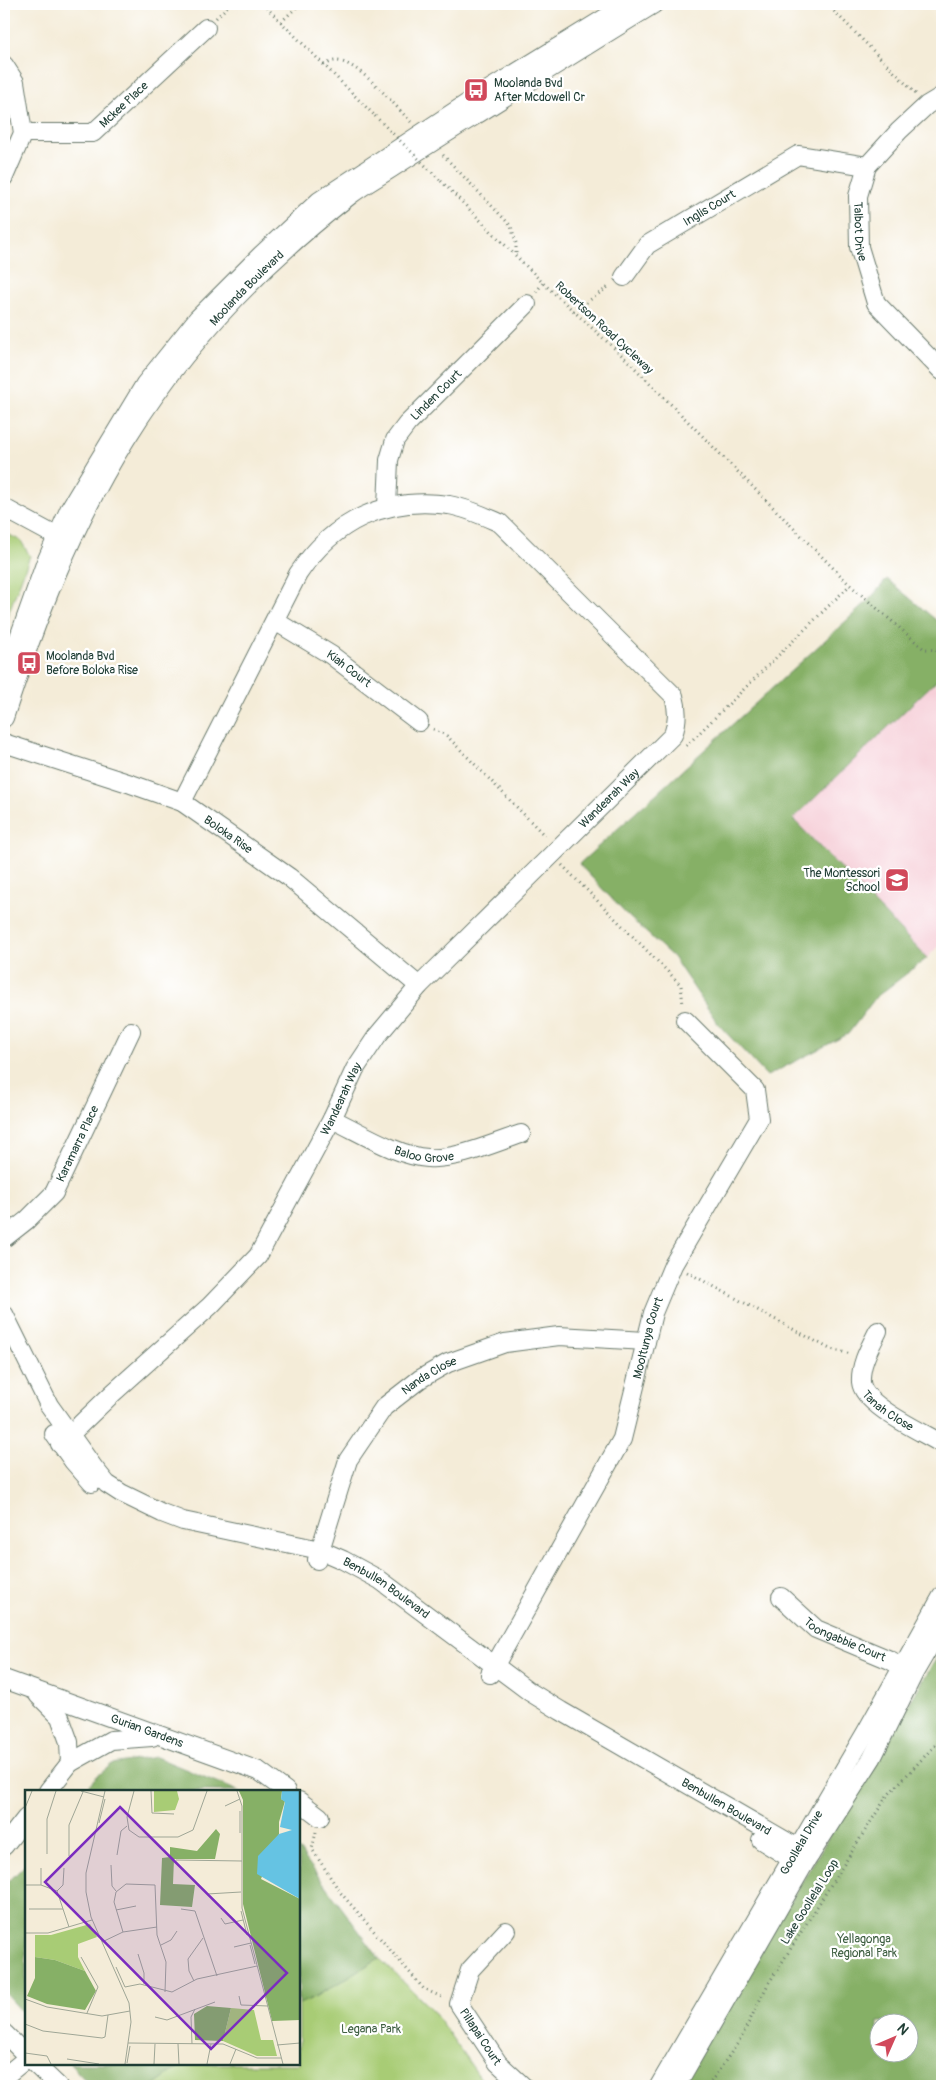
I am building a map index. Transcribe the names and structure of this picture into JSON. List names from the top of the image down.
{
  "streets": {
    "street": [
      "Mckee Place",
      "Inglis Court",
      "Talbot Drive",
      "Moolanda Boulevard",
      "Linden Court",
      "Kiah Court",
      "Wandearah Way",
      "Boloka Rise",
      "Karamarra Place",
      "Baloo Grove",
      "Mooltunya Court",
      "Nanda Close",
      "Tanah Close",
      "Benbullen Boulevard",
      "Toongabbie Court",
      "Gurian Gardens",
      "Goollelal Drive",
      "Pillapai Court"
    ],
    "path": ["Robertson Road Cycleway", "Lake Goollelal Loop"]
  },
  "crossings": [
    ["Inglis Court", "Talbot Drive"],
    ["Linden Court", "Wandearah Way"],
    ["Kiah Court", "Wandearah Way"],
    ["Wandearah Way", "Boloka Rise"],
    ["Wandearah Way", "Baloo Grove"],
    ["Wandearah Way", "Benbullen Boulevard"],
    ["Mooltunya Court", "Nanda Close"],
    ["Mooltunya Court", "Benbullen Boulevard"],
    ["Nanda Close", "Benbullen Boulevard"],
    ["Benbullen Boulevard", "Goollelal Drive"],
    ["Toongabbie Court", "Goollelal Drive"]
  ],
  "parks": ["Yellagonga Regional Park", "Legana Park"],
  "places": {
    "bus stop": ["Moolanda Bvd After Mcdowell Cr", "Moolanda Bvd Before Boloka Rise"],
    "school or university": ["The Montessori School"]
  },
  "north": "top right"
}
